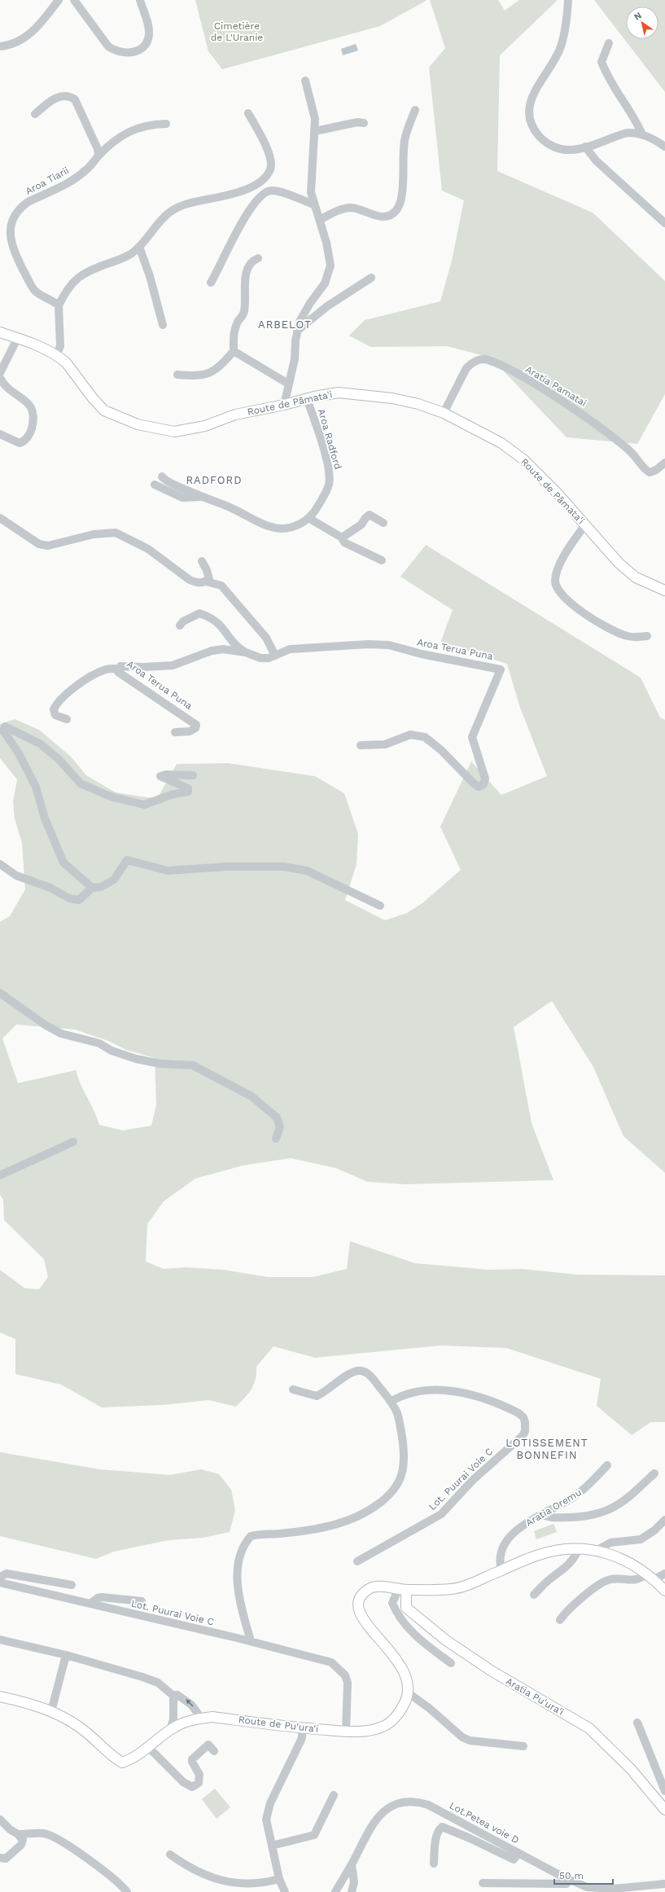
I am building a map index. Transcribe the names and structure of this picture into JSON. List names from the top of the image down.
{
  "streets": {
    "main road": ["Route de Pāmata'i", "Aratia Pu'ura'i", "Route de Pu'ura'i"],
    "street": [
      "Aroa Tiarii",
      "Aratia Pamatai",
      "Aroa Radford",
      "Aroa Terua Puna",
      "Lot. Puurai Voie C",
      "Aratia Oremu",
      "Lot.Petea voie D"
    ]
  },
  "crossings": [
    ["Aratia Pamatai", "Route de Pāmata'i"],
    ["Route de Pāmata'i", "Aroa Radford"],
    ["Lot. Puurai Voie C", "Route de Pu'ura'i"]
  ],
  "districts": ["ARBELOT", "RADFORD", "LOTISSEMENT BONNEFIN"],
  "parks": ["Cimetière de L'Uranie"],
  "scale_bar": "50 m",
  "north": "top left"
}
